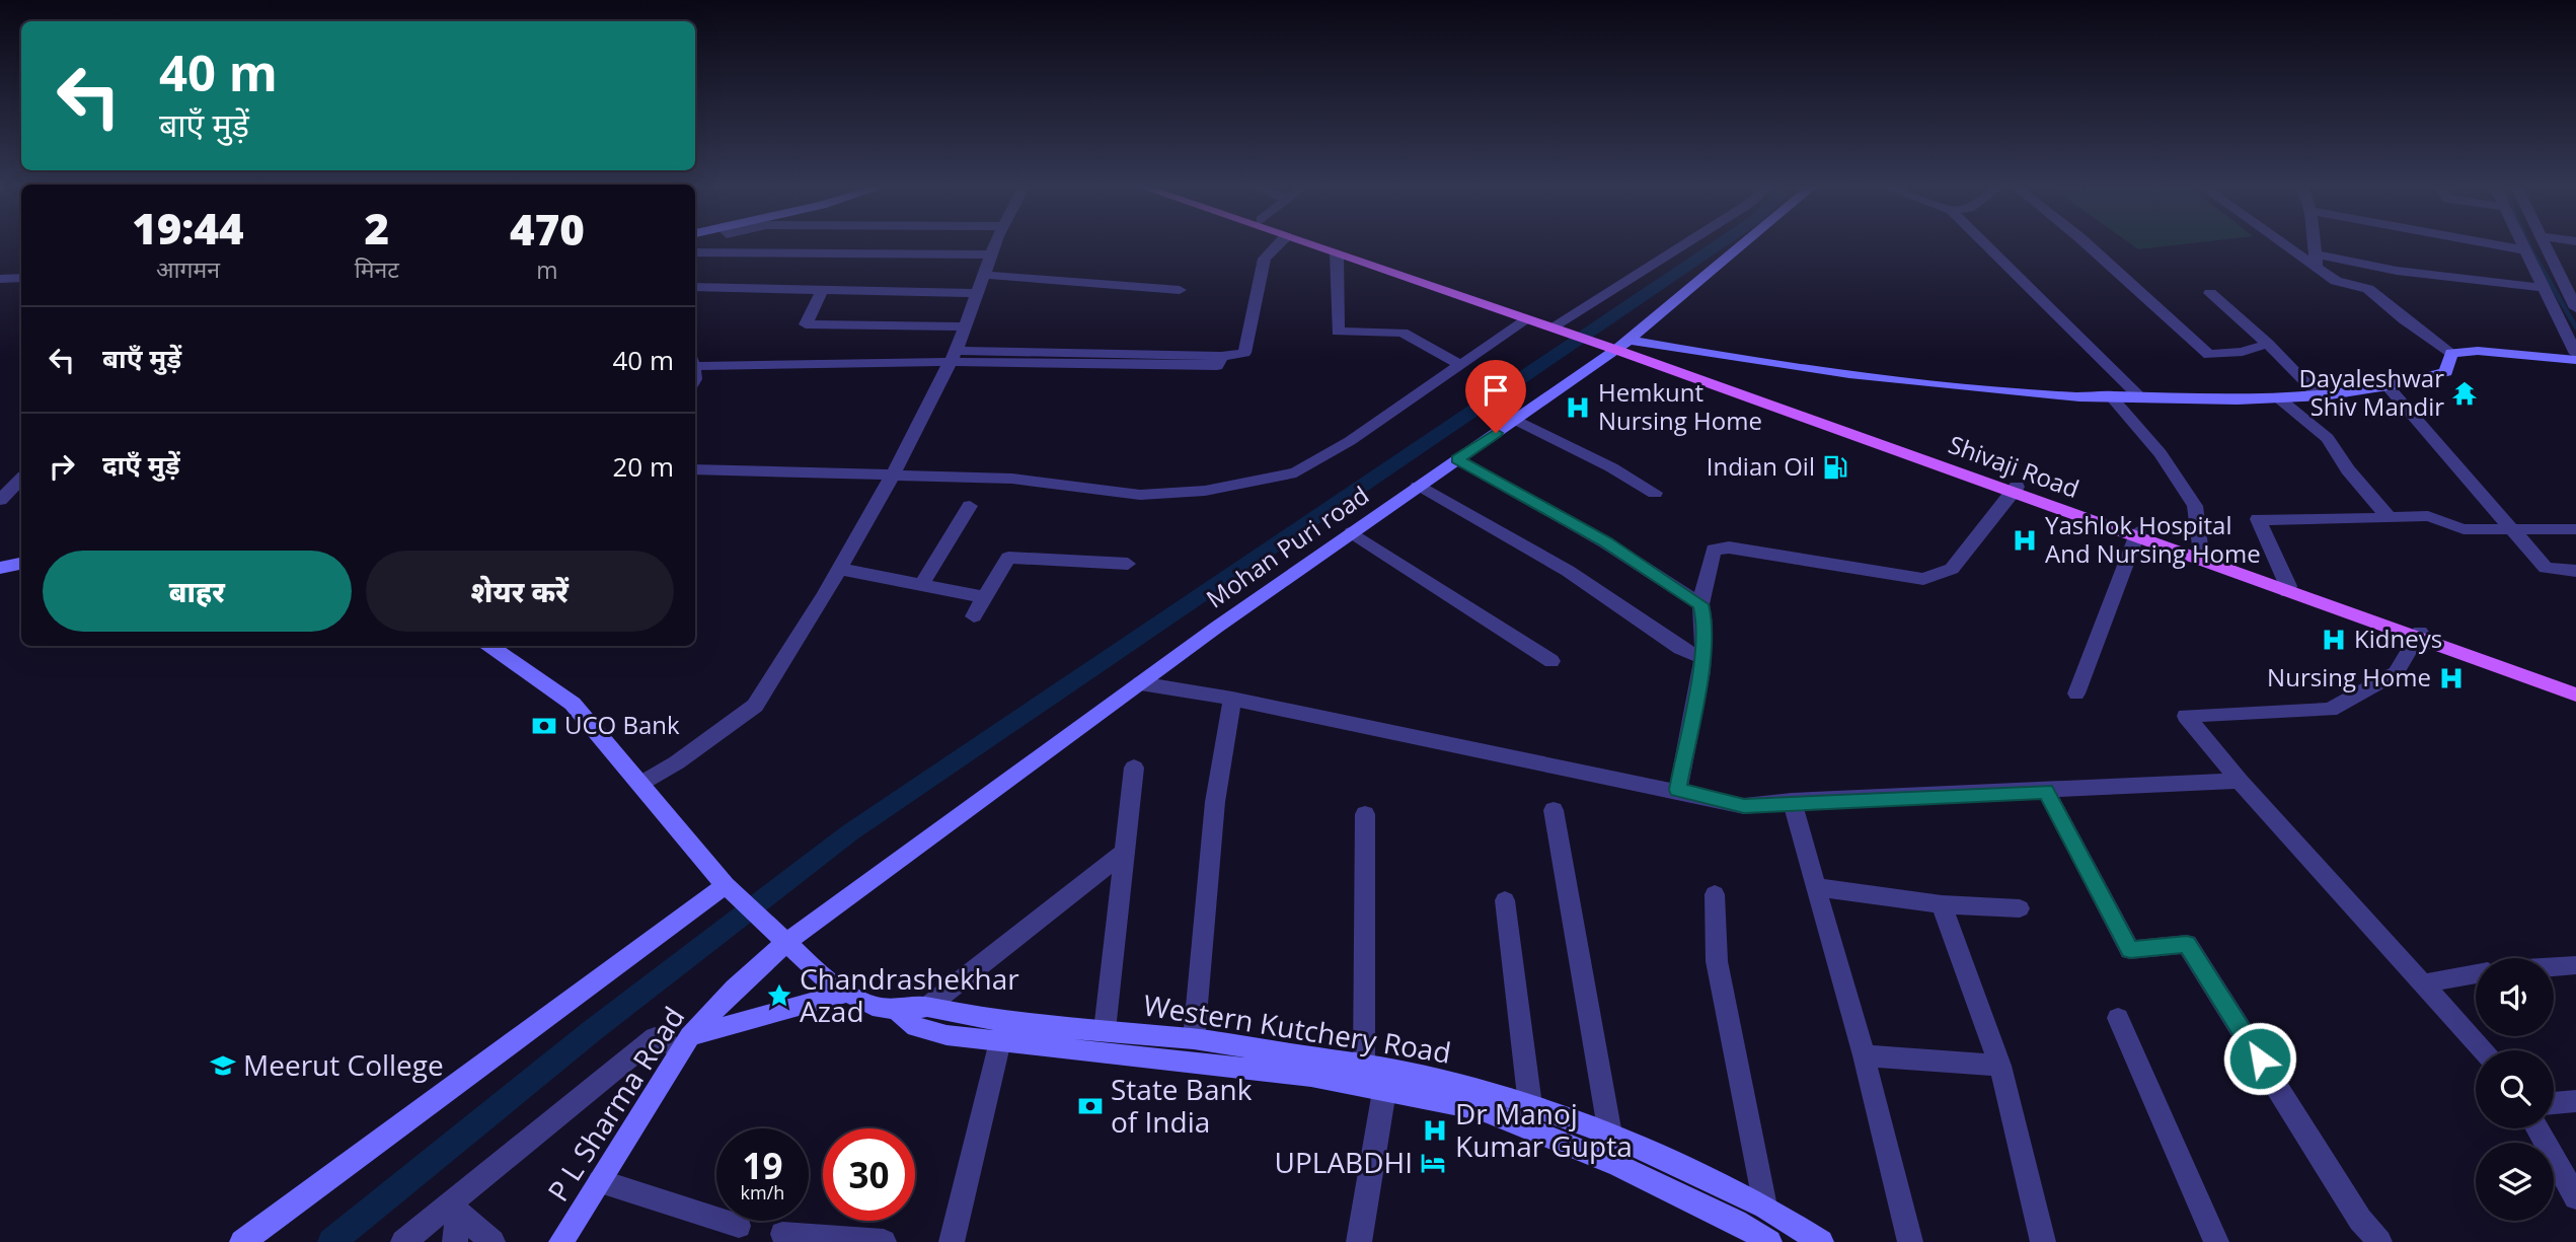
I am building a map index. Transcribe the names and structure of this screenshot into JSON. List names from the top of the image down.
{
  "streets": {
    "main road": ["Shivaji Road"],
    "street": ["Mohan Puri road", "Western Kutchery Road", "P L Sharma Road"]
  },
  "crossings": [
    ["Shivaji Road", "Mohan Puri road"],
    ["Mohan Puri road", "Western Kutchery Road"],
    ["Mohan Puri road", "P L Sharma Road"],
    ["Western Kutchery Road", "P L Sharma Road"]
  ],
  "places": {
    "temple": ["Dayaleshwar Shiv Mandir"],
    "hospital": [
      "Hemkunt Nursing Home",
      "Yashlok Hospital And Nursing Home",
      "Kidneys",
      "Nursing Home",
      "Dr Manoj Kumar Gupta"
    ],
    "fuel station": ["Indian Oil"],
    "bank": ["UCO Bank", "State Bank of India"],
    "place": ["Chandrashekhar Azad"],
    "school or university": ["Meerut College"],
    "hotel": ["UPLABDHI"]
  },
  "page": {
    "turn": ["40 m", "बाएँ मुड़ें"],
    "eta": [
      "19:44",
      "आगमन",
      "2",
      "मिनट",
      "470",
      "m"
    ],
    "list": [
      {
        "name": "बाएँ मुड़ें",
        "value": "40 m"
      },
      {
        "name": "दाएँ मुड़ें",
        "value": "20 m"
      }
    ],
    "buttons": ["बाहर", "शेयर करें"],
    "speed": "19 km/h",
    "limit": "30"
  }
}
